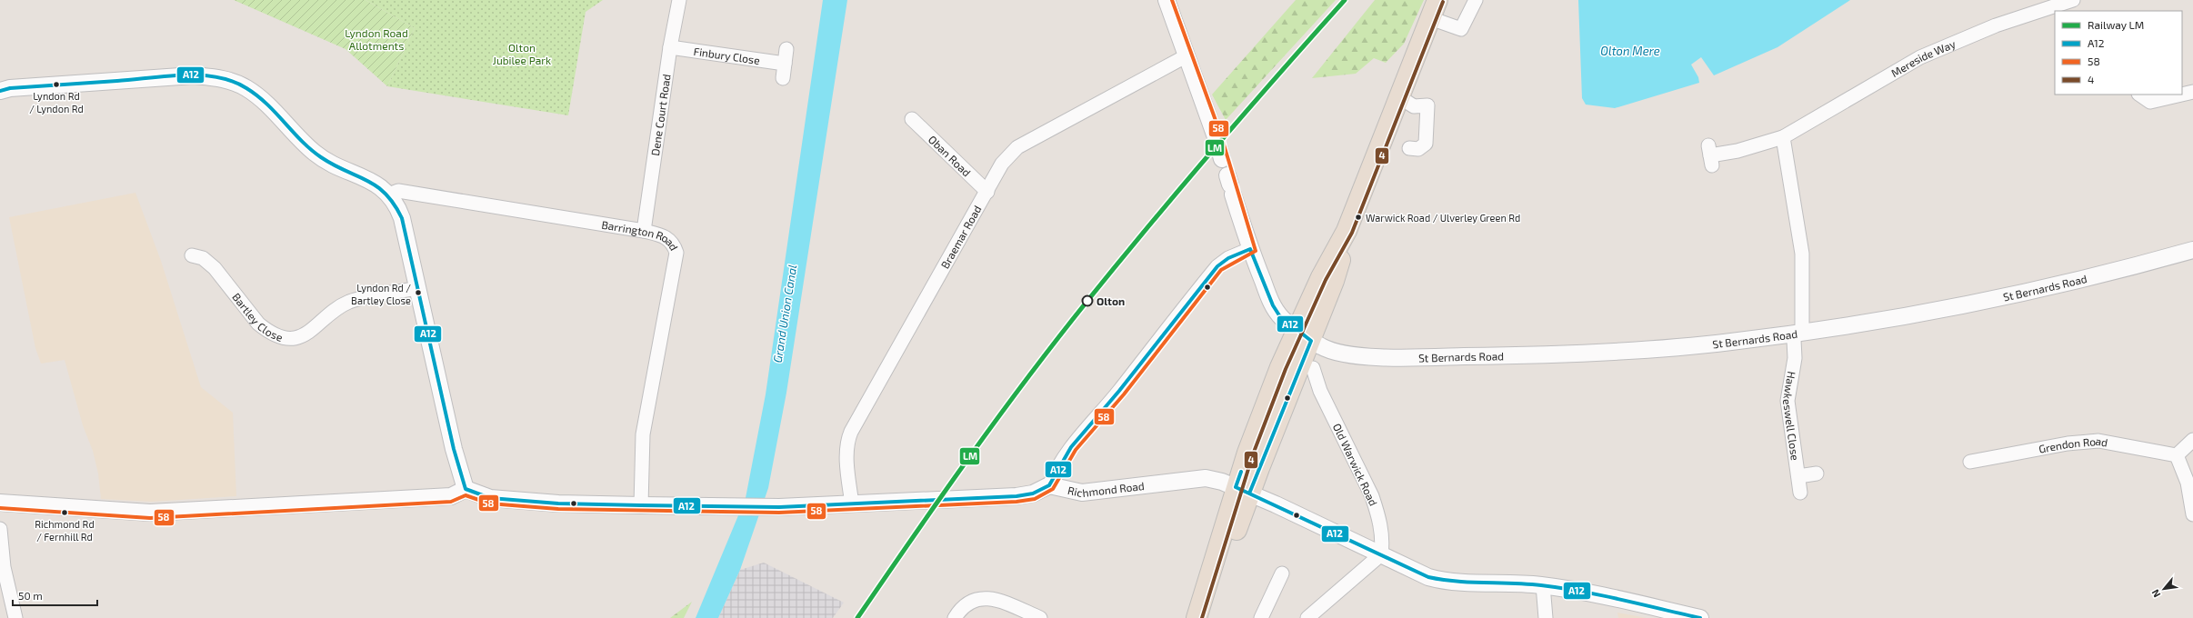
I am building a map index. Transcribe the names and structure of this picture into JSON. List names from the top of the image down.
{
  "streets": {
    "street": [
      "Finbury Close",
      "Mereside Way",
      "Dene Court Road",
      "Oban Road",
      "Braemar Road",
      "Barrington Road",
      "St Bernards Road",
      "Bartley Close",
      "Hawkeswell Close",
      "Grendon Road",
      "Old Warwick Road",
      "Richmond Road"
    ]
  },
  "crossings": [
    ["Finbury Close", "Dene Court Road"],
    ["Dene Court Road", "Barrington Road"],
    ["Oban Road", "Braemar Road"],
    ["St Bernards Road", "Hawkeswell Close"],
    ["Old Warwick Road", "Richmond Road"]
  ],
  "water": ["Olton Mere", "Grand Union Canal"],
  "parks": ["Lyndon Road Allotments", "Olton Jubilee Park"],
  "places": [
    "Lyndon Rd / Lyndon Rd",
    "Warwick Road / Ulverley Green Rd",
    "Lyndon Rd / Bartley Close",
    "Olton",
    "Richmond Rd / Fernhill Rd"
  ],
  "lines": [
    "rail line LM",
    "transit line 58",
    "transit line 4",
    "transit line A12"
  ],
  "legend": [
    "Railway LM",
    "A12",
    "58",
    "4"
  ],
  "scale_bar": "50 m",
  "north": "bottom left"
}
